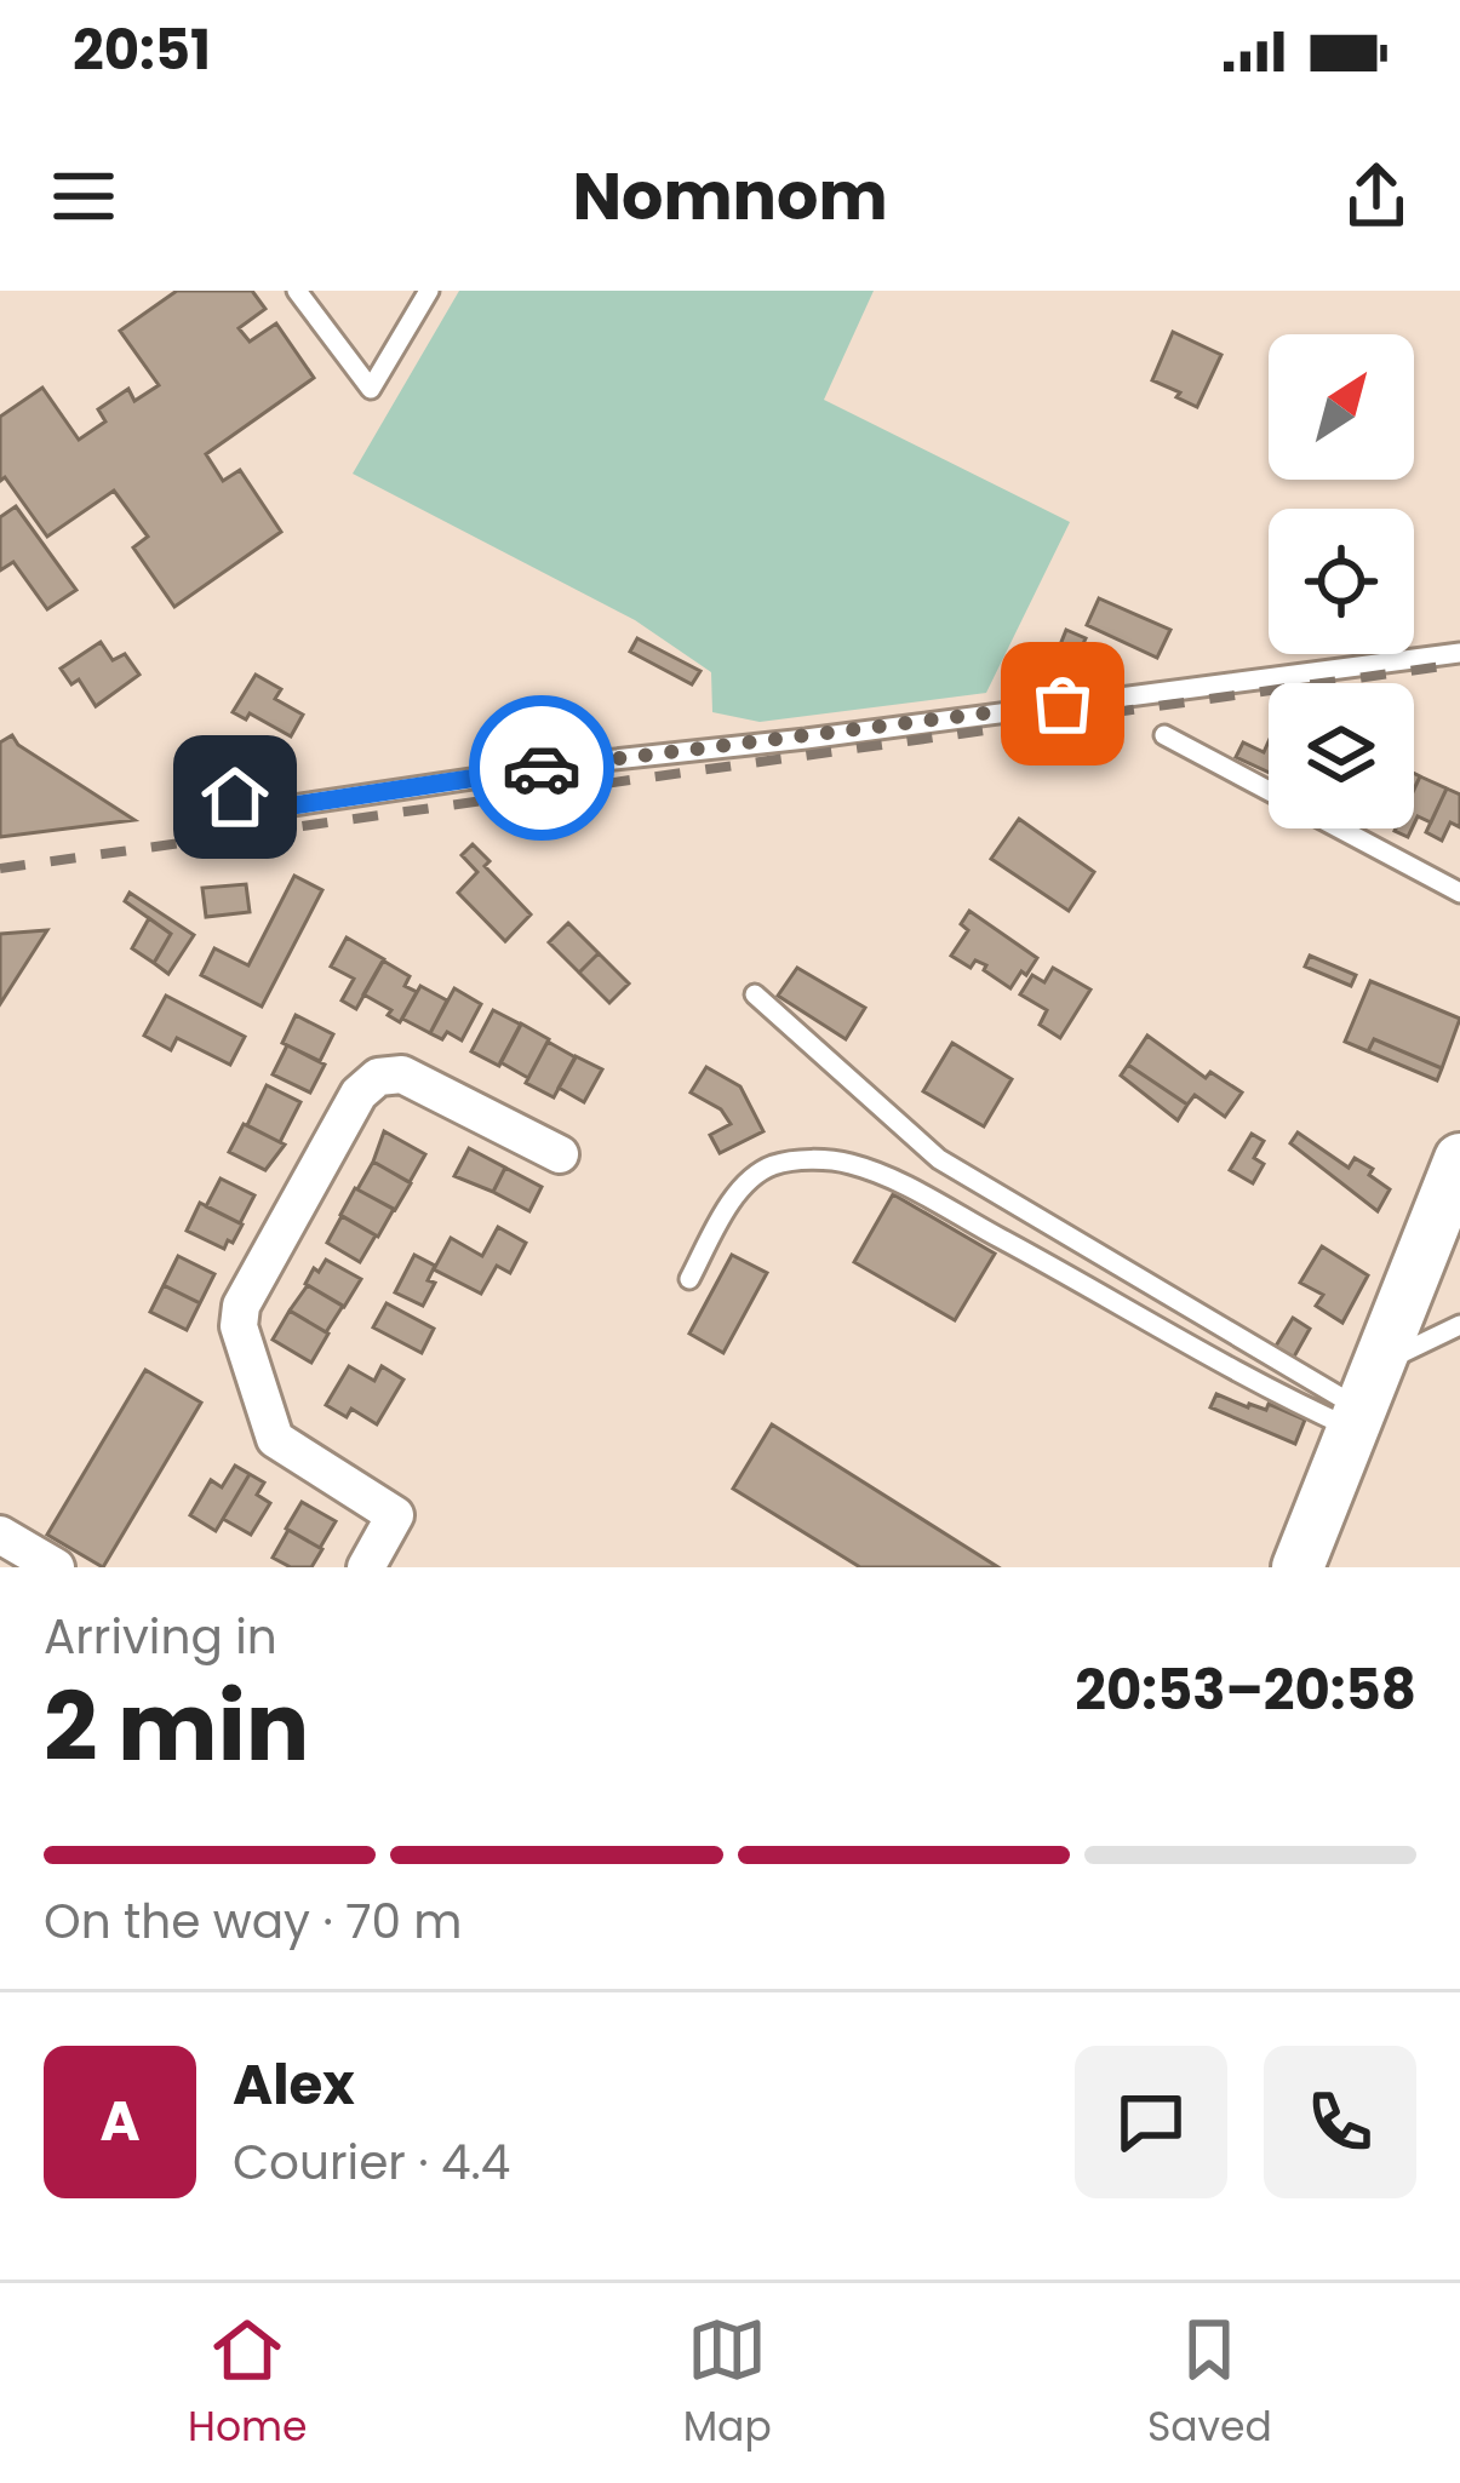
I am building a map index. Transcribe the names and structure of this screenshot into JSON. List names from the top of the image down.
{
  "north": "top right",
  "page": {
    "status": "20:51",
    "header": "Nomnom",
    "heading": ["2 min", "Arriving in", "20:53–20:58"],
    "panel": ["Alex", "Courier · 4.4"],
    "bar": "On the way · 70 m",
    "round": "A",
    "tabs": ["Home", "Map", "Saved"]
  }
}
